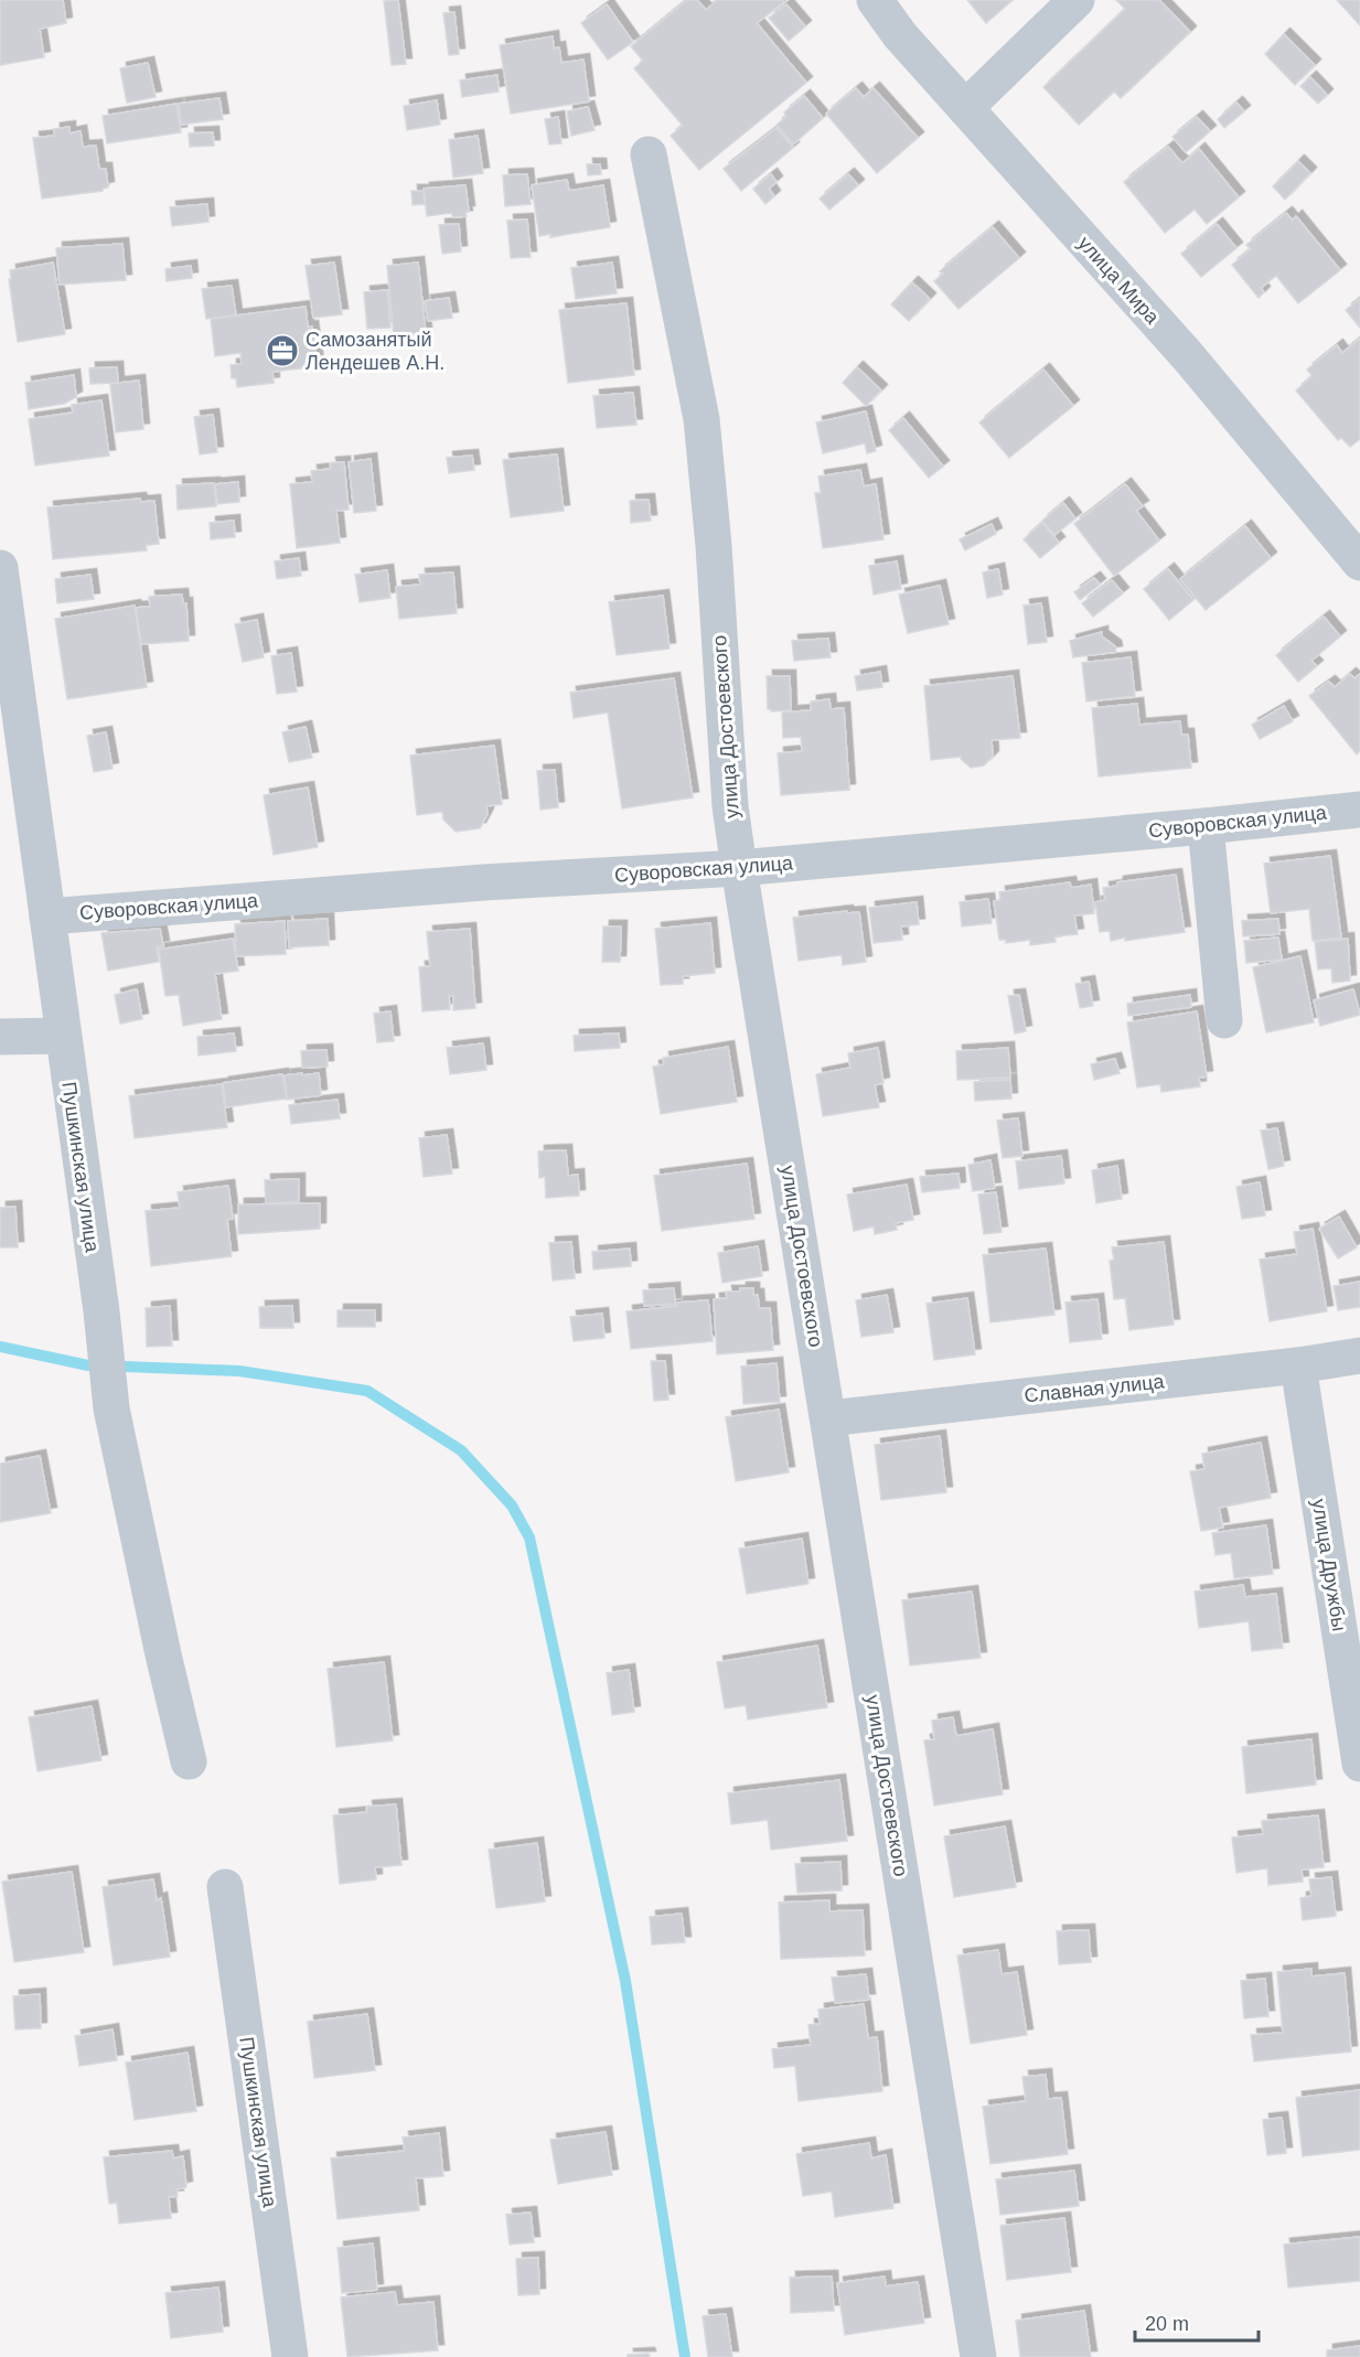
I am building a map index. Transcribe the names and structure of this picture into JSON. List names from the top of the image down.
{
  "streets": {
    "street": [
      "улица Мира",
      "улица Достоевского",
      "Суворовская улица",
      "Пушкинская улица",
      "Славная улица",
      "улица Дружбы"
    ]
  },
  "crossings": [
    ["улица Достоевского", "Суворовская улица"],
    ["улица Достоевского", "Славная улица"],
    ["Суворовская улица", "Пушкинская улица"],
    ["Славная улица", "улица Дружбы"]
  ],
  "places": {
    "office": ["Самозанятый Лендешев А.Н."]
  },
  "scale_bar": "20 m"
}
